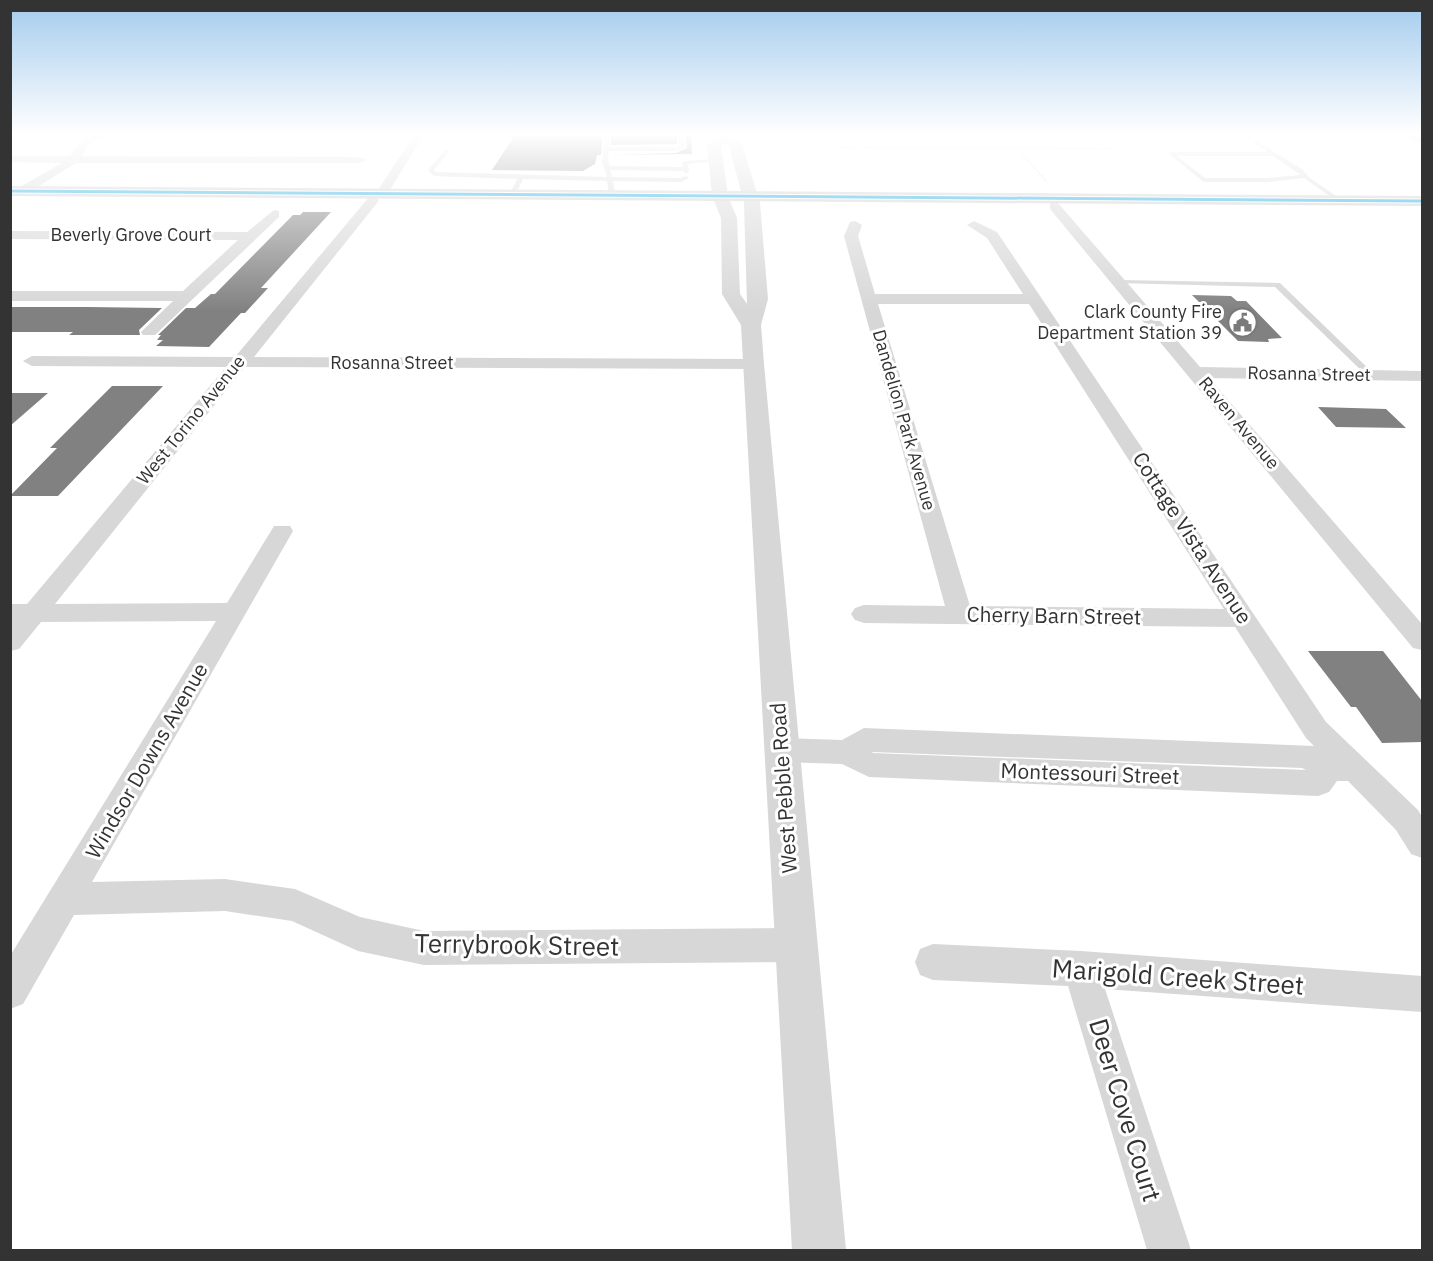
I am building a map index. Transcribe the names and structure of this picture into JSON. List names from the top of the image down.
{
  "streets": {
    "street": [
      "Beverly Grove Court",
      "Rosanna Street",
      "West Torino Avenue",
      "Dandelion Park Avenue",
      "Raven Avenue",
      "Cottage Vista Avenue",
      "Cherry Barn Street",
      "Windsor Downs Avenue",
      "Montessouri Street",
      "West Pebble Road",
      "Terrybrook Street",
      "Marigold Creek Street",
      "Deer Cove Court"
    ]
  },
  "crossings": [
    ["Rosanna Street", "West Torino Avenue"],
    ["Rosanna Street", "Raven Avenue"],
    ["Rosanna Street", "West Pebble Road"],
    ["Dandelion Park Avenue", "Cherry Barn Street"],
    ["Cottage Vista Avenue", "Cherry Barn Street"],
    ["Cottage Vista Avenue", "Montessouri Street"],
    ["Windsor Downs Avenue", "Terrybrook Street"],
    ["Montessouri Street", "West Pebble Road"],
    ["West Pebble Road", "Terrybrook Street"],
    ["Marigold Creek Street", "Deer Cove Court"]
  ],
  "places": {
    "public building": ["Clark County Fire Department Station 39"]
  }
}
